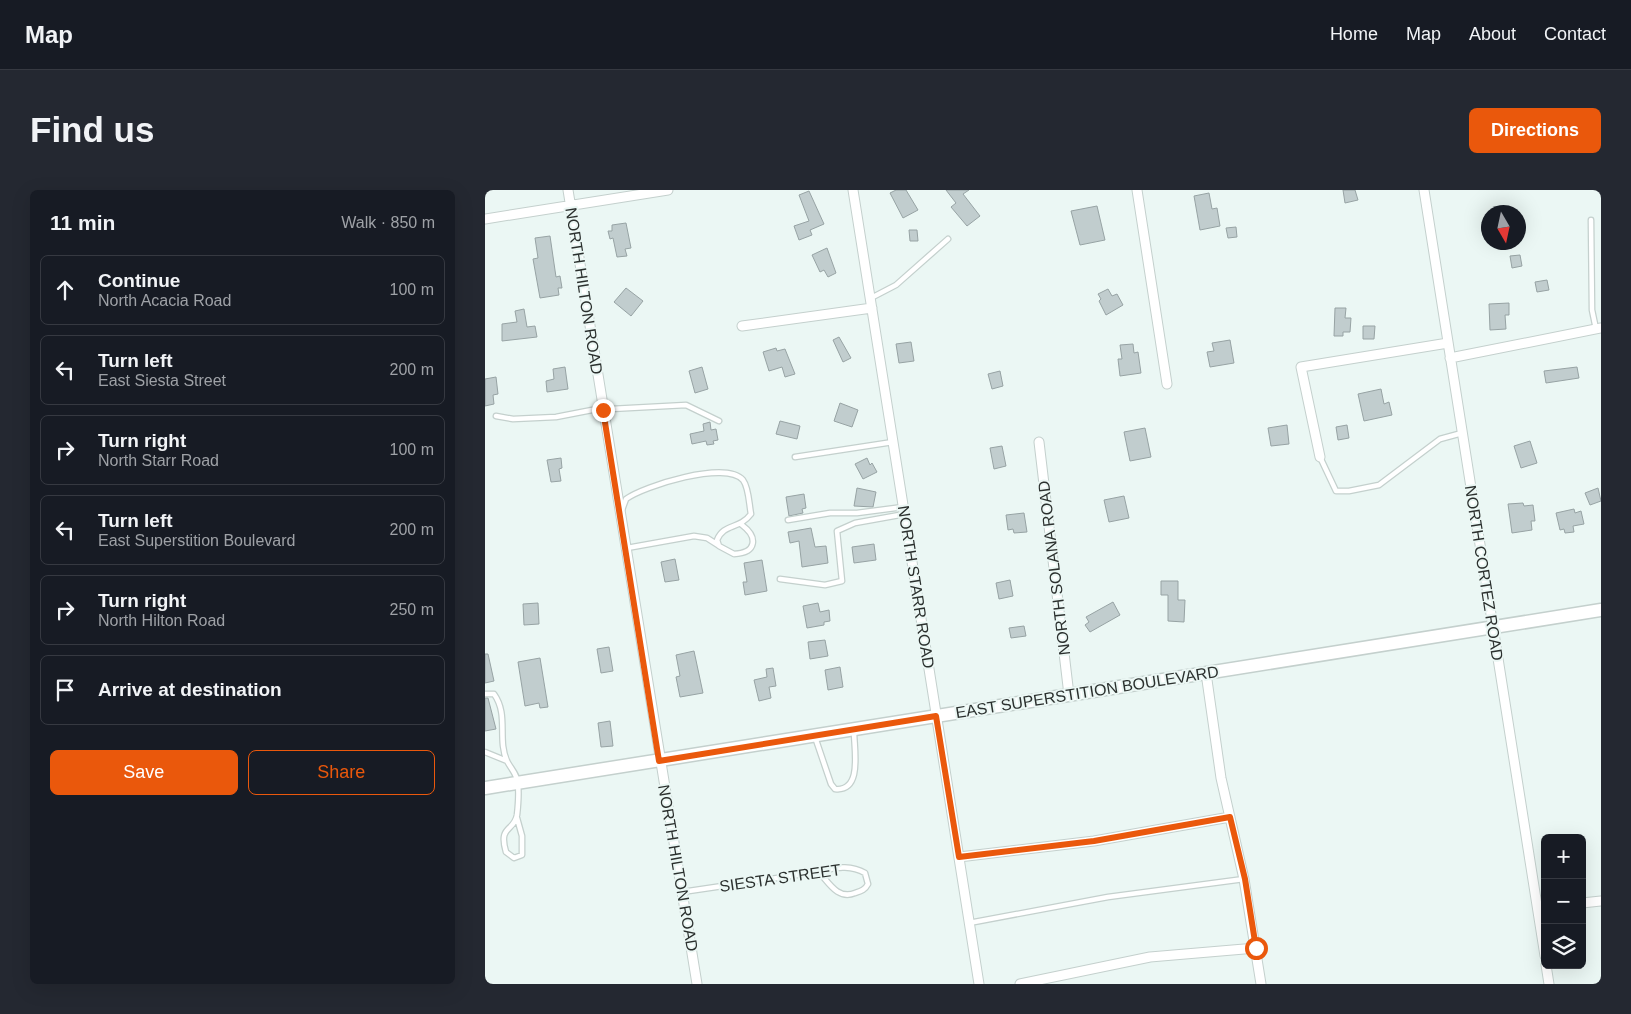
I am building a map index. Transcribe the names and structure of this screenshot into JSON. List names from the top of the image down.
{
  "streets": {
    "main road": ["EAST SUPERSTITION BOULEVARD"],
    "street": [
      "NORTH HILTON ROAD",
      "NORTH SOLANA ROAD",
      "NORTH CORTEZ ROAD",
      "NORTH STARR ROAD"
    ],
    "lane": ["SIESTA STREET"]
  },
  "crossings": [
    ["NORTH HILTON ROAD", "EAST SUPERSTITION BOULEVARD"],
    ["NORTH HILTON ROAD", "SIESTA STREET"],
    ["NORTH SOLANA ROAD", "EAST SUPERSTITION BOULEVARD"],
    ["NORTH CORTEZ ROAD", "EAST SUPERSTITION BOULEVARD"],
    ["NORTH STARR ROAD", "EAST SUPERSTITION BOULEVARD"]
  ],
  "north": "bottom",
  "page": {
    "header": "Map",
    "nav": [
      "Home",
      "Map",
      "About",
      "Contact"
    ],
    "buttons": [
      "Directions",
      ["Save", "Share"]
    ],
    "title": "Find us",
    "heading": ["11 min", "Walk · 850 m"],
    "list": [
      ["Continue", "North Acacia Road", "100 m"],
      ["Turn left", "East Siesta Street", "200 m"],
      ["Turn right", "North Starr Road", "100 m"],
      ["Turn left", "East Superstition Boulevard", "200 m"],
      ["Turn right", "North Hilton Road", "250 m"],
      "Arrive at destination"
    ],
    "map_buttons": ["+", "−"]
  }
}
